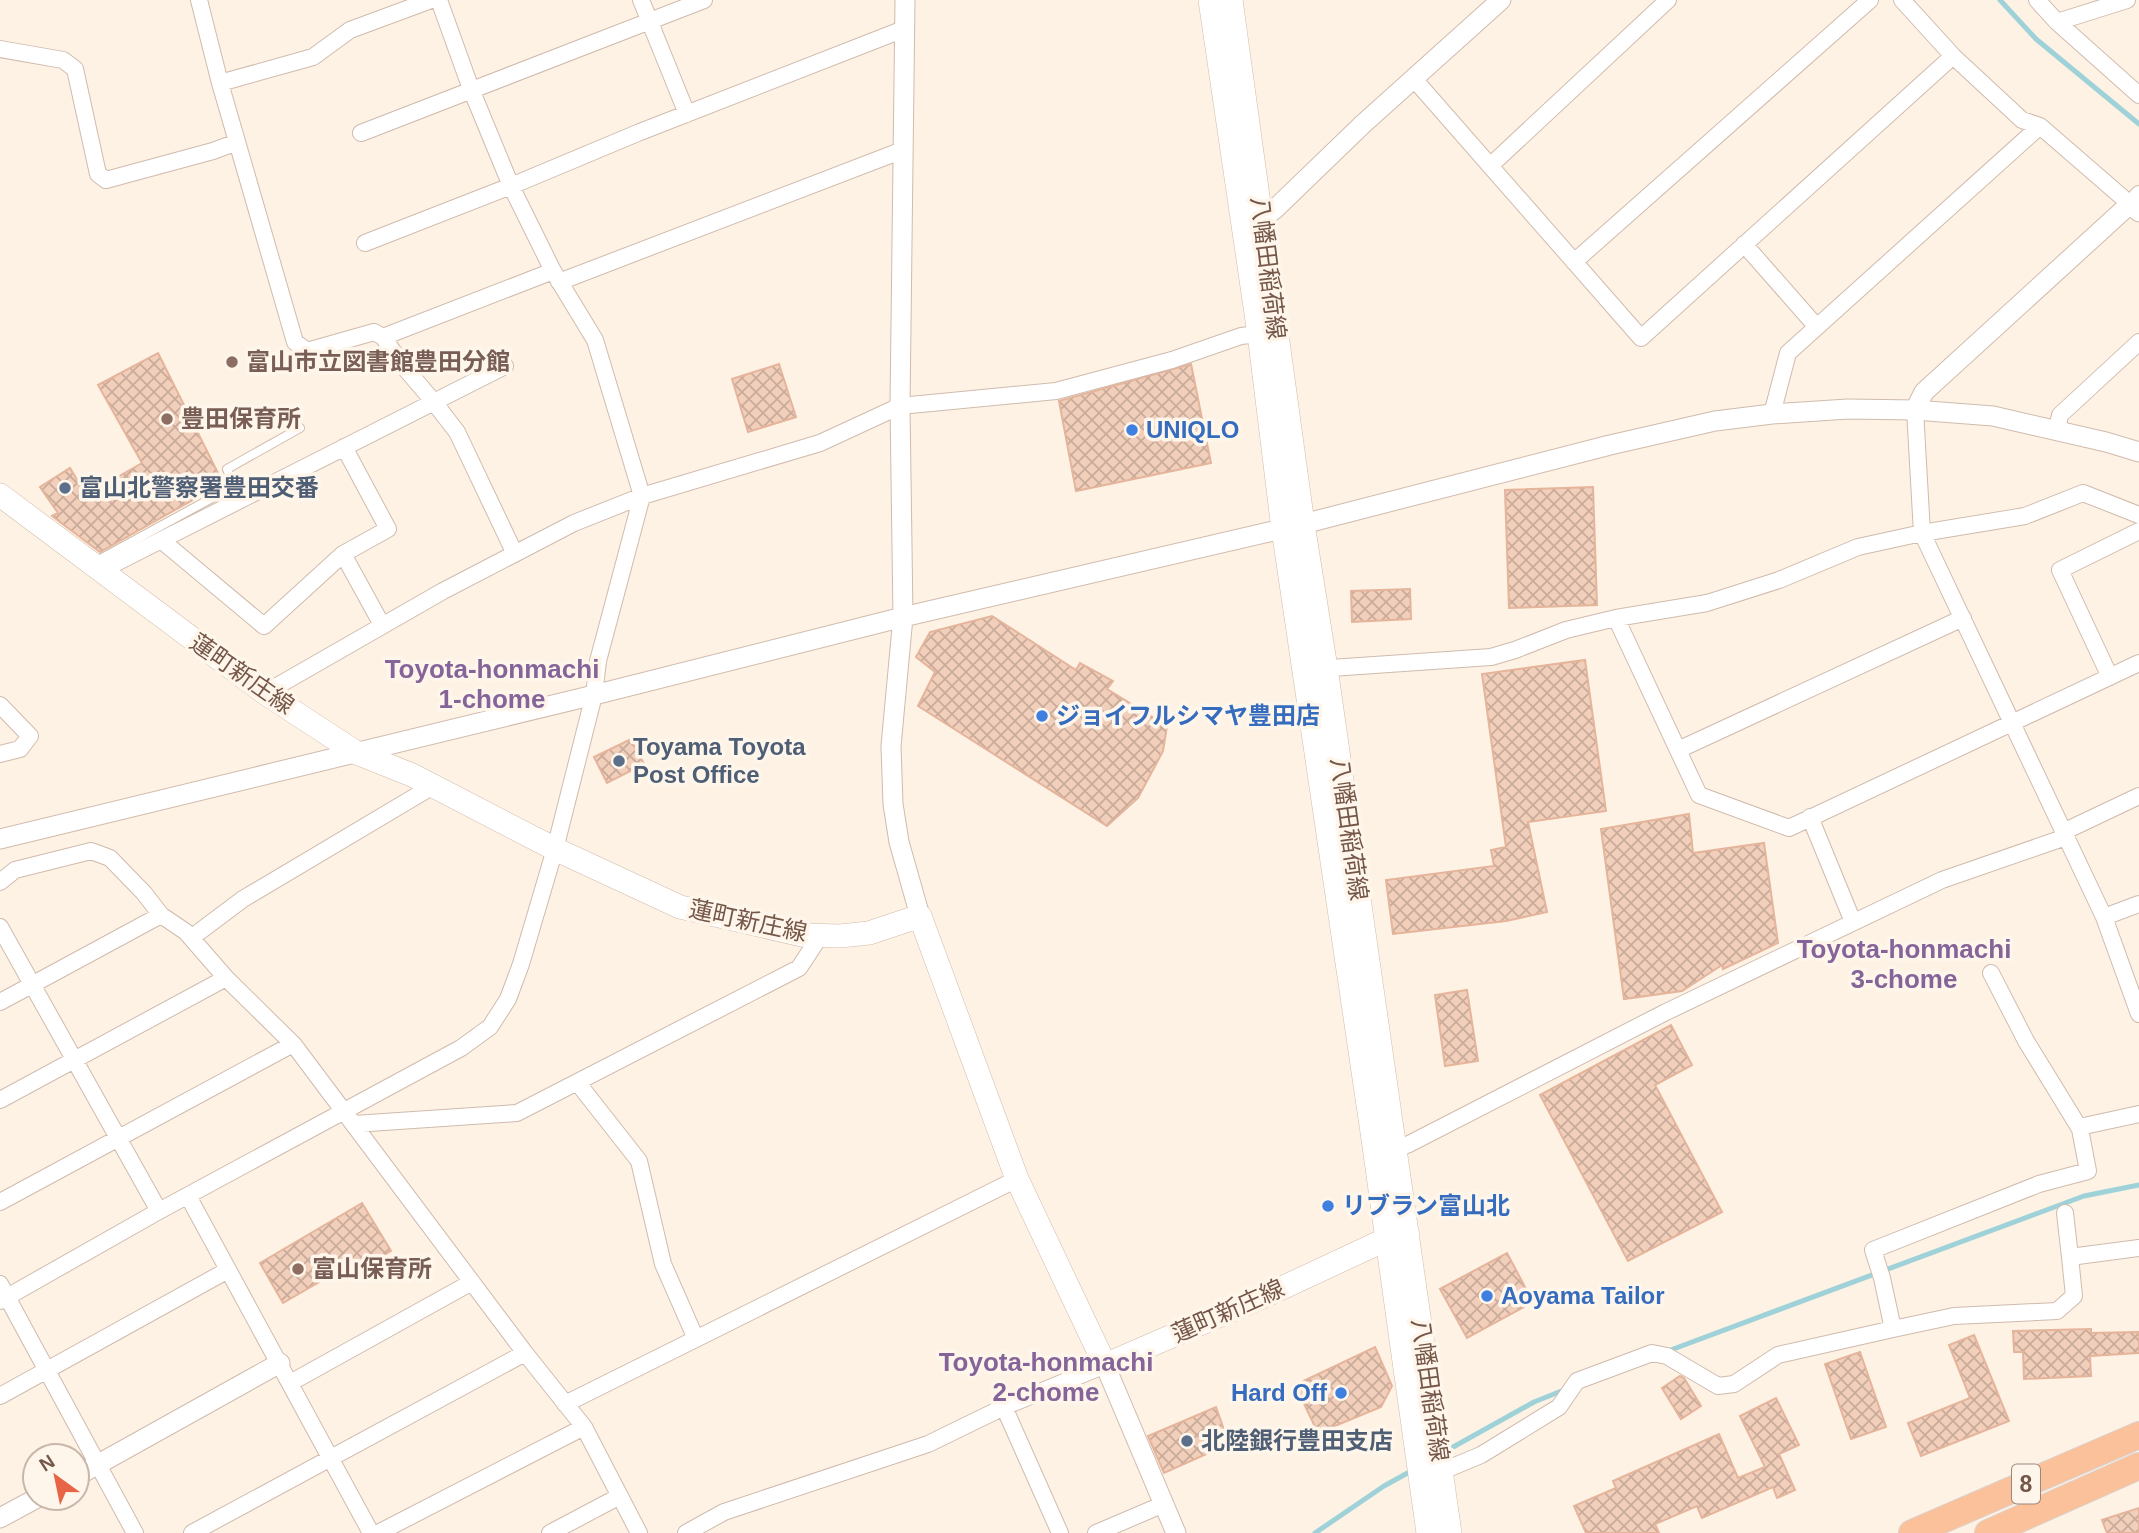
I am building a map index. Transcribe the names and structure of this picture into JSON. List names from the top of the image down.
{
  "streets": {
    "highway": ["8"],
    "main road": ["八幡田稲荷線", "蓮町新庄線"]
  },
  "crossings": [
    ["八幡田稲荷線", "蓮町新庄線"]
  ],
  "districts": ["Toyota-honmachi 1-chome", "Toyota-honmachi 3-chome", "Toyota-honmachi 2-chome"],
  "places": [
    "富山市立図書館豊田分館",
    "豊田保育所",
    "UNIQLO",
    "富山北警察署豊田交番",
    "ジョイフルシマヤ豊田店",
    "Toyama Toyota Post Office",
    "リブラン富山北",
    "富山保育所",
    "Aoyama Tailor",
    "Hard Off",
    "北陸銀行豊田支店"
  ],
  "north": "top left"
}
